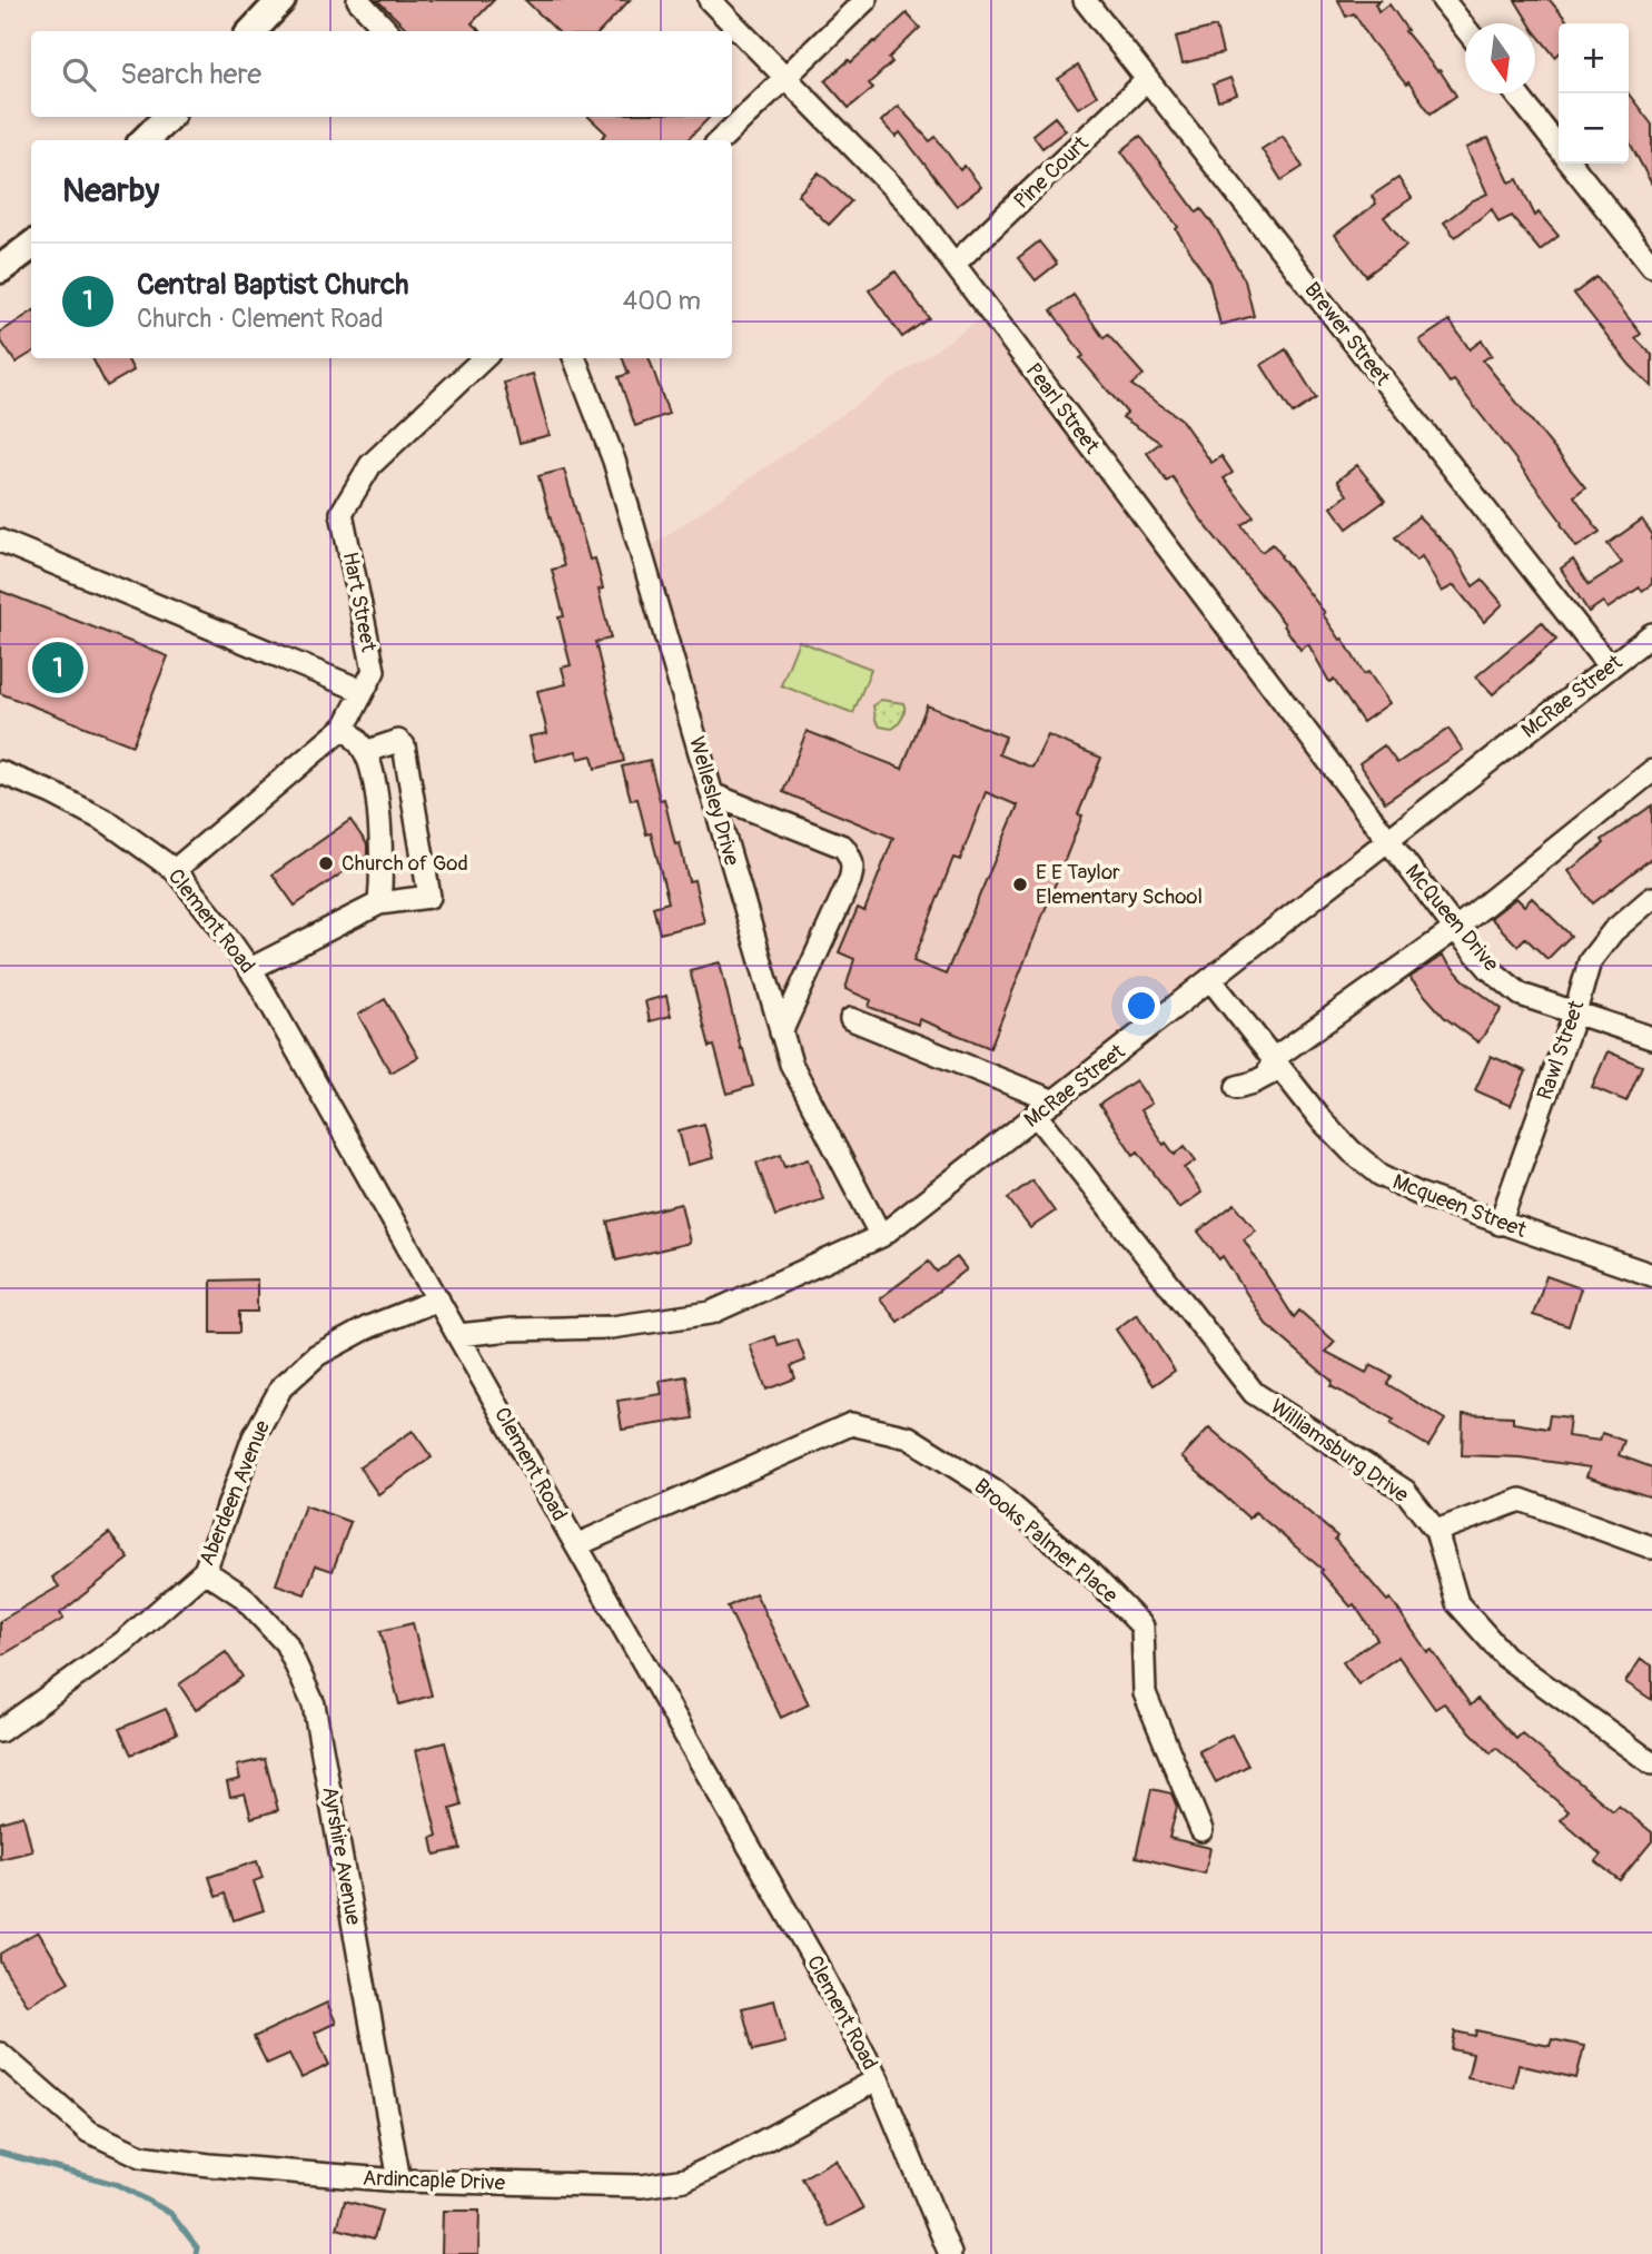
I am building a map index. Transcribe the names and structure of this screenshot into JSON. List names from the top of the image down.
{
  "streets": {
    "street": [
      "Pine Court",
      "Brewer Street",
      "Pearl Street",
      "Hart Street",
      "McRae Street",
      "Wellesley Drive",
      "McQueen Drive",
      "Clement Road",
      "Rawl Street",
      "Mcqueen Street",
      "Williamsburg Drive",
      "Aberdeen Avenue",
      "Brooks Palmer Place",
      "Ayrshire Avenue",
      "Ardincaple Drive"
    ]
  },
  "crossings": [
    ["Pine Court", "Brewer Street"],
    ["Pine Court", "Pearl Street"],
    ["Brewer Street", "McRae Street"],
    ["Pearl Street", "McRae Street"],
    ["Pearl Street", "McQueen Drive"],
    ["Hart Street", "Clement Road"],
    ["McRae Street", "Wellesley Drive"],
    ["McRae Street", "McQueen Drive"],
    ["McRae Street", "Clement Road"],
    ["McRae Street", "Mcqueen Street"],
    ["McRae Street", "Williamsburg Drive"],
    ["McQueen Drive", "Rawl Street"],
    ["Clement Road", "Aberdeen Avenue"],
    ["Clement Road", "Brooks Palmer Place"],
    ["Clement Road", "Ardincaple Drive"],
    ["Rawl Street", "Mcqueen Street"],
    ["Aberdeen Avenue", "Ayrshire Avenue"],
    ["Ayrshire Avenue", "Ardincaple Drive"]
  ],
  "places": ["Church of God", "E E Taylor Elementary School"],
  "north": "bottom",
  "page": {
    "map_buttons": ["+", "−"],
    "search": "Search here",
    "heading": "Nearby",
    "list": [
      {
        "mark": "1",
        "name": "Central Baptist Church",
        "note": "Church · Clement Road",
        "value": "400 m"
      }
    ],
    "pins": "1"
  }
}
